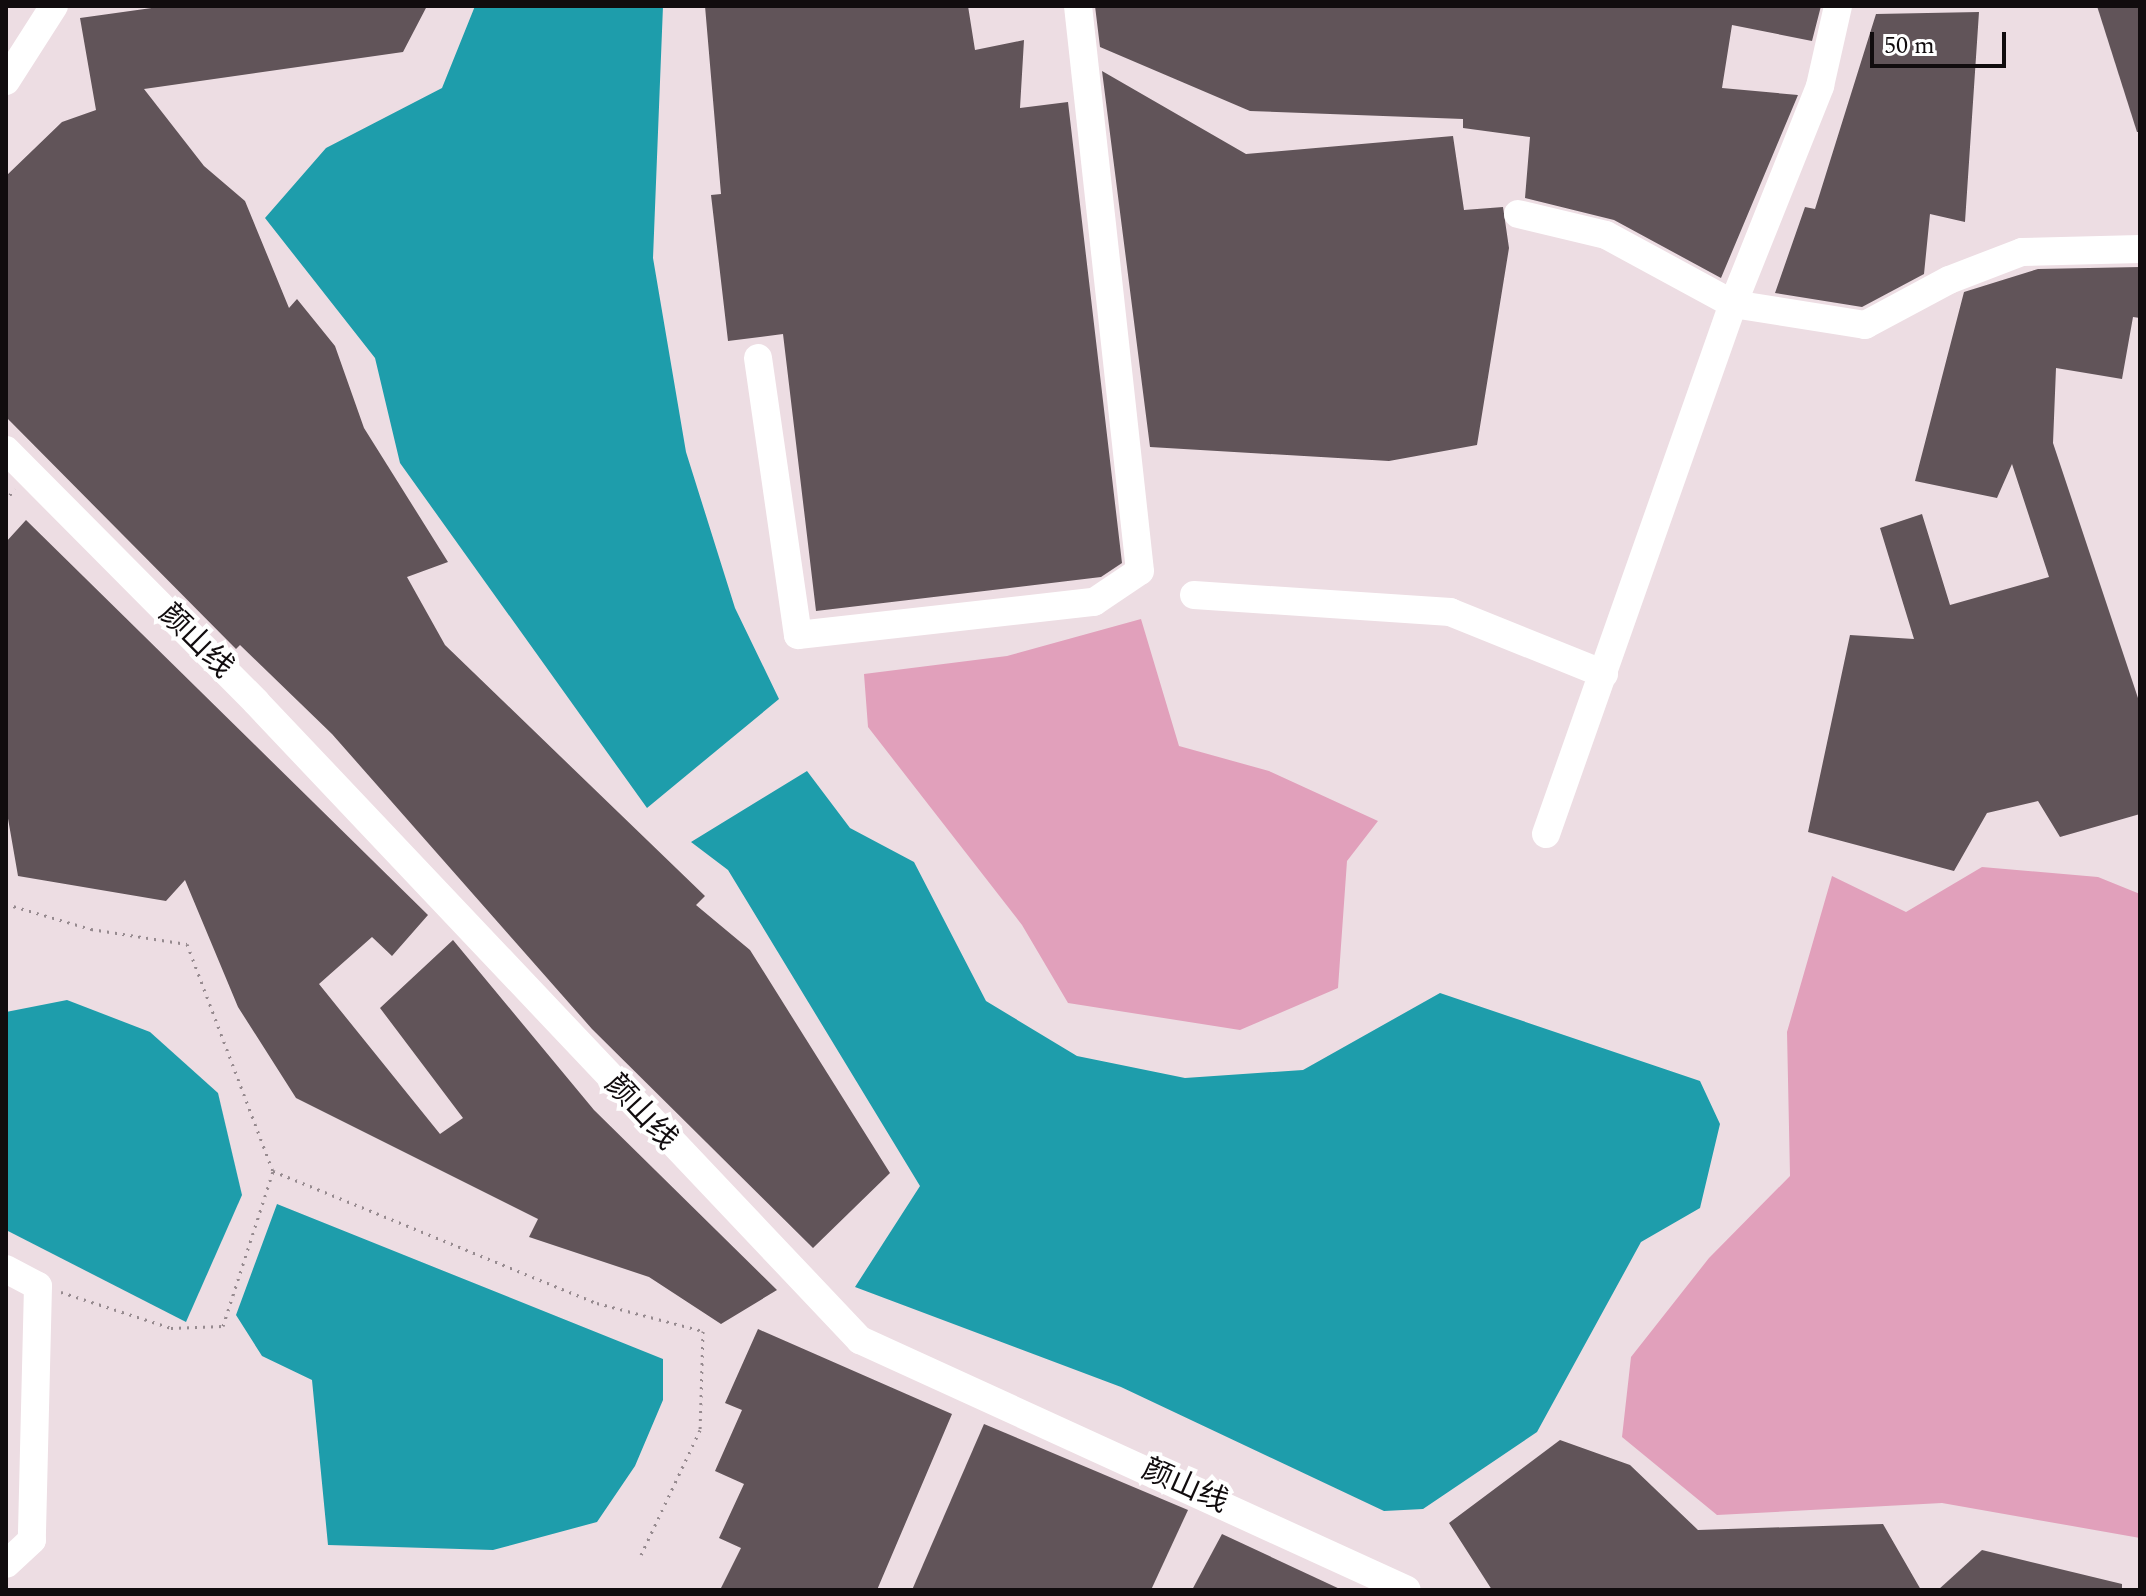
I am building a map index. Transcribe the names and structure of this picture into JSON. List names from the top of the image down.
{
  "streets": {
    "street": ["颜山线"]
  },
  "scale_bar": "50 m"
}
